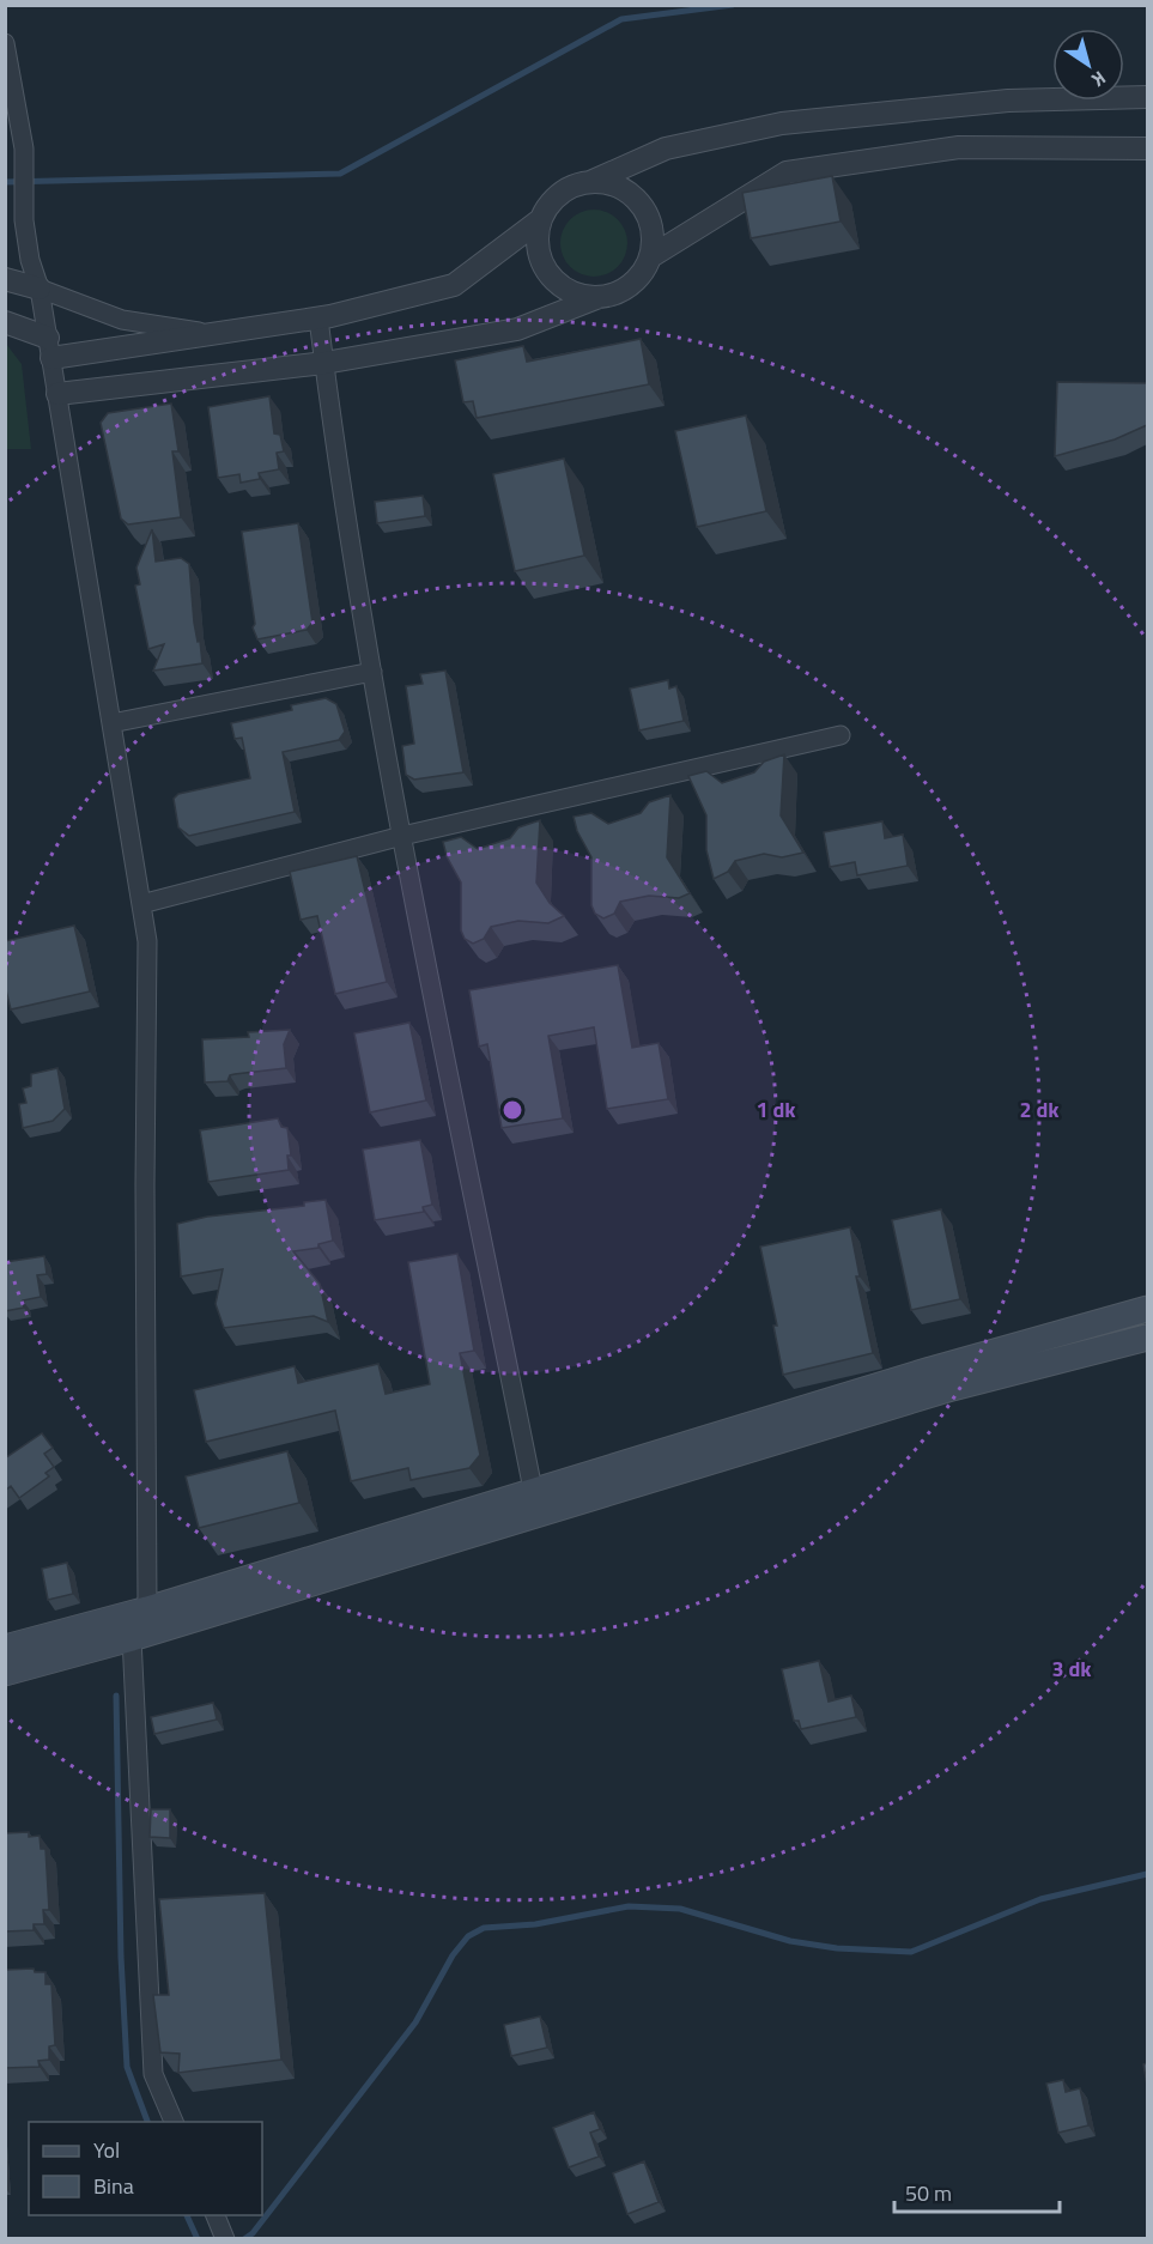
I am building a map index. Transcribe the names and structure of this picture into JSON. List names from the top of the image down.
{
  "legend": ["Yol", "Bina"],
  "scale_bar": "50 m",
  "north": "bottom right",
  "rings": ["1 dk", "2 dk", "3 dk"]
}
